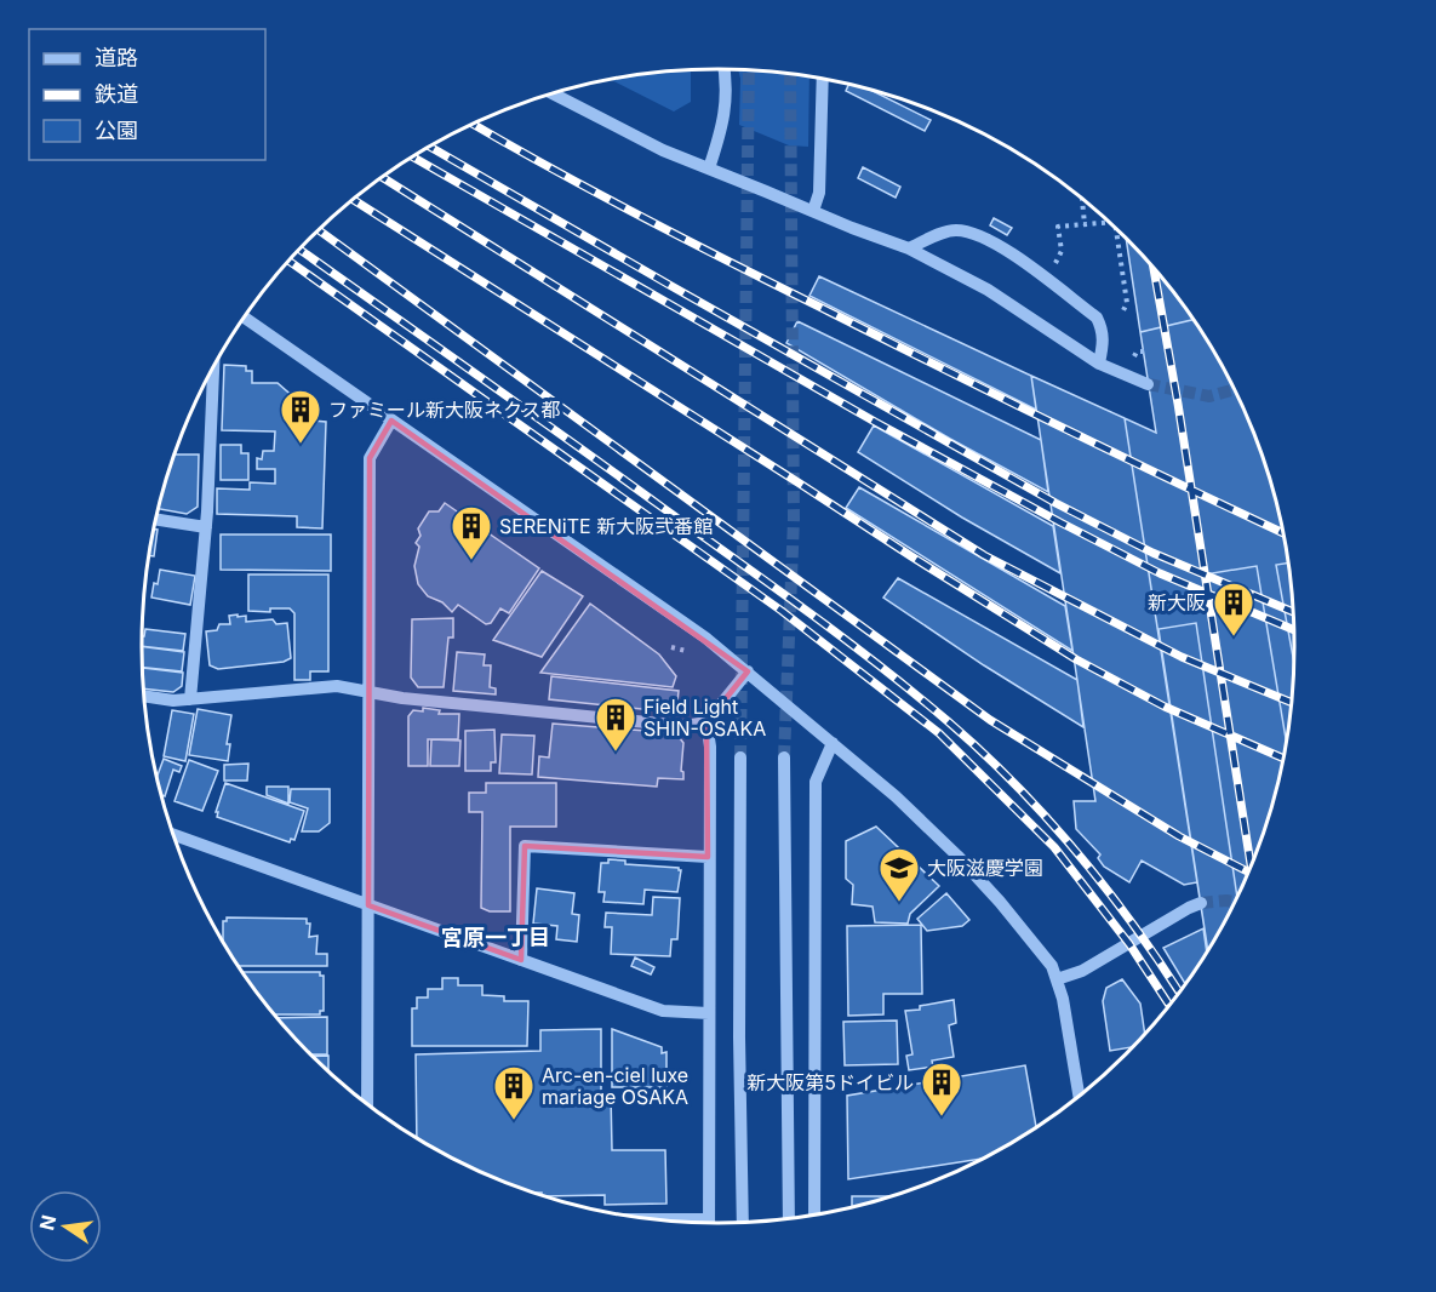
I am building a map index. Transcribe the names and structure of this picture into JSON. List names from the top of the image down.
{
  "districts": ["宮原一丁目"],
  "places": {
    "building": [
      "ファミール新大阪ネクス都",
      "SERENiTE 新大阪弐番館",
      "新大阪",
      "Field Light SHIN-OSAKA",
      "新大阪第5ドイビル",
      "Arc-en-ciel luxe mariage OSAKA"
    ],
    "school or university": ["大阪滋慶学園"]
  },
  "legend": ["道路", "鉄道", "公園"],
  "north": "left"
}
